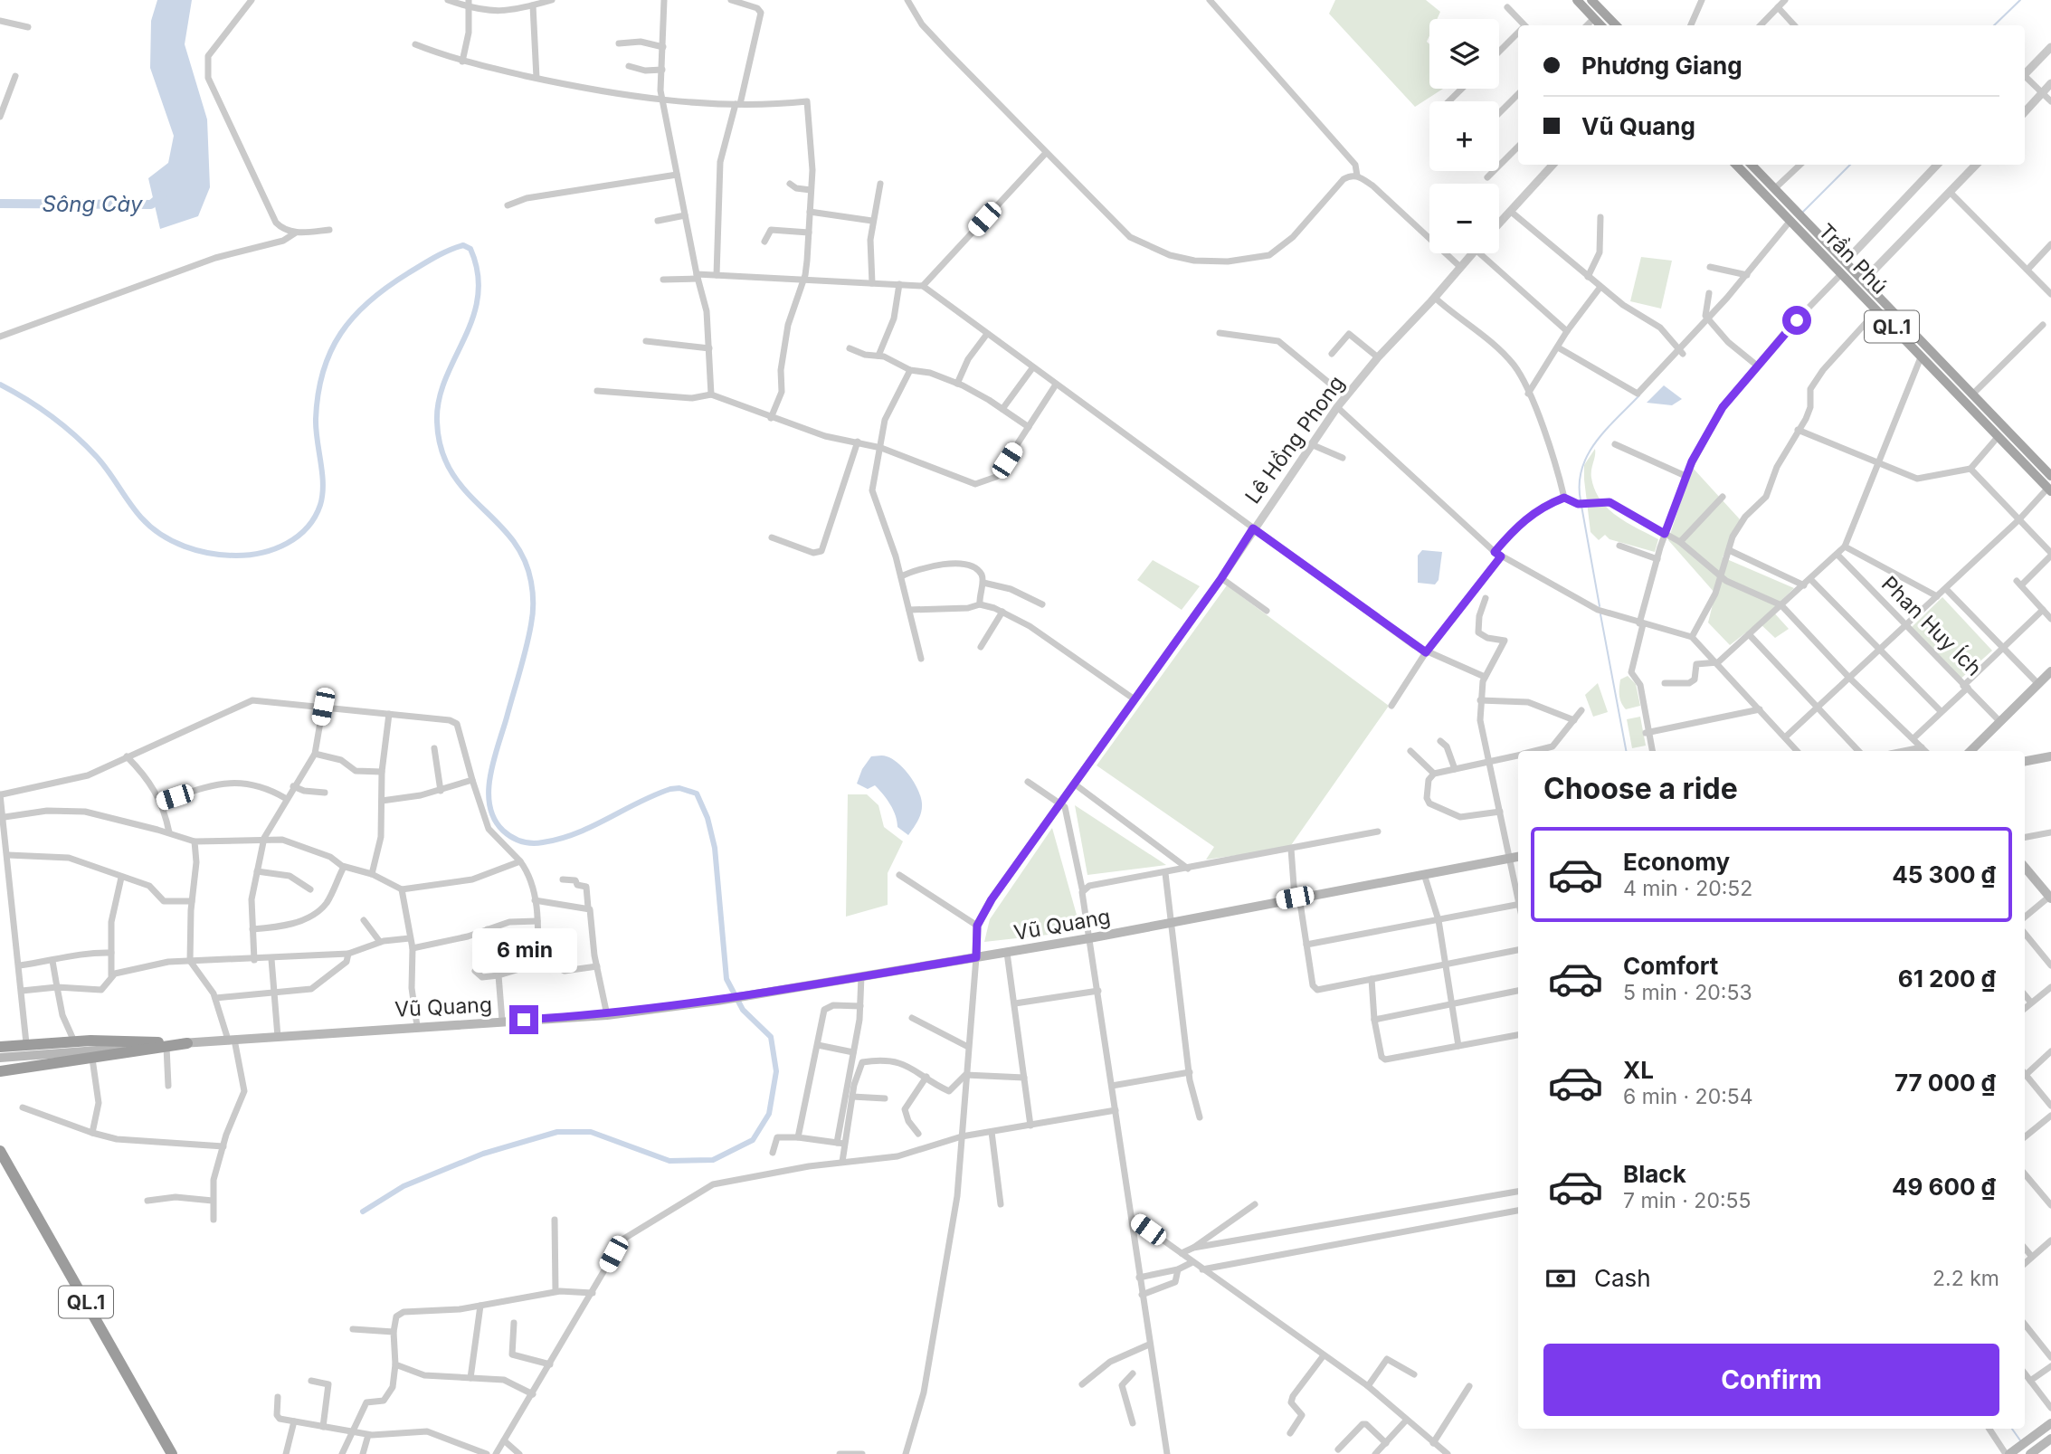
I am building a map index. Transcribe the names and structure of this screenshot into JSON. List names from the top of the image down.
{
  "streets": {
    "highway": ["QL.1"],
    "main road": ["Trần Phú", "Vũ Quang"],
    "street": ["Lê Hồng Phong", "Phan Huy Ích"]
  },
  "crossings": [
    ["Lê Hồng Phong", "Vũ Quang"]
  ],
  "water": ["Sông Cày"],
  "page": {
    "map_buttons": ["+", "−"],
    "banner": ["Phương Giang", "Vũ Quang"],
    "heading": "Choose a ride",
    "list": [
      {
        "name": "Economy",
        "note": "4 min · 20:52",
        "value": "45 300 ₫"
      },
      {
        "name": "Comfort",
        "note": "5 min · 20:53",
        "value": "61 200 ₫"
      },
      {
        "name": "XL",
        "note": "6 min · 20:54",
        "value": "77 000 ₫"
      },
      {
        "name": "Black",
        "note": "7 min · 20:55",
        "value": "49 600 ₫"
      }
    ],
    "bubble": "6 min",
    "pay": ["Cash", "2.2 km"],
    "buttons": "Confirm"
  }
}
